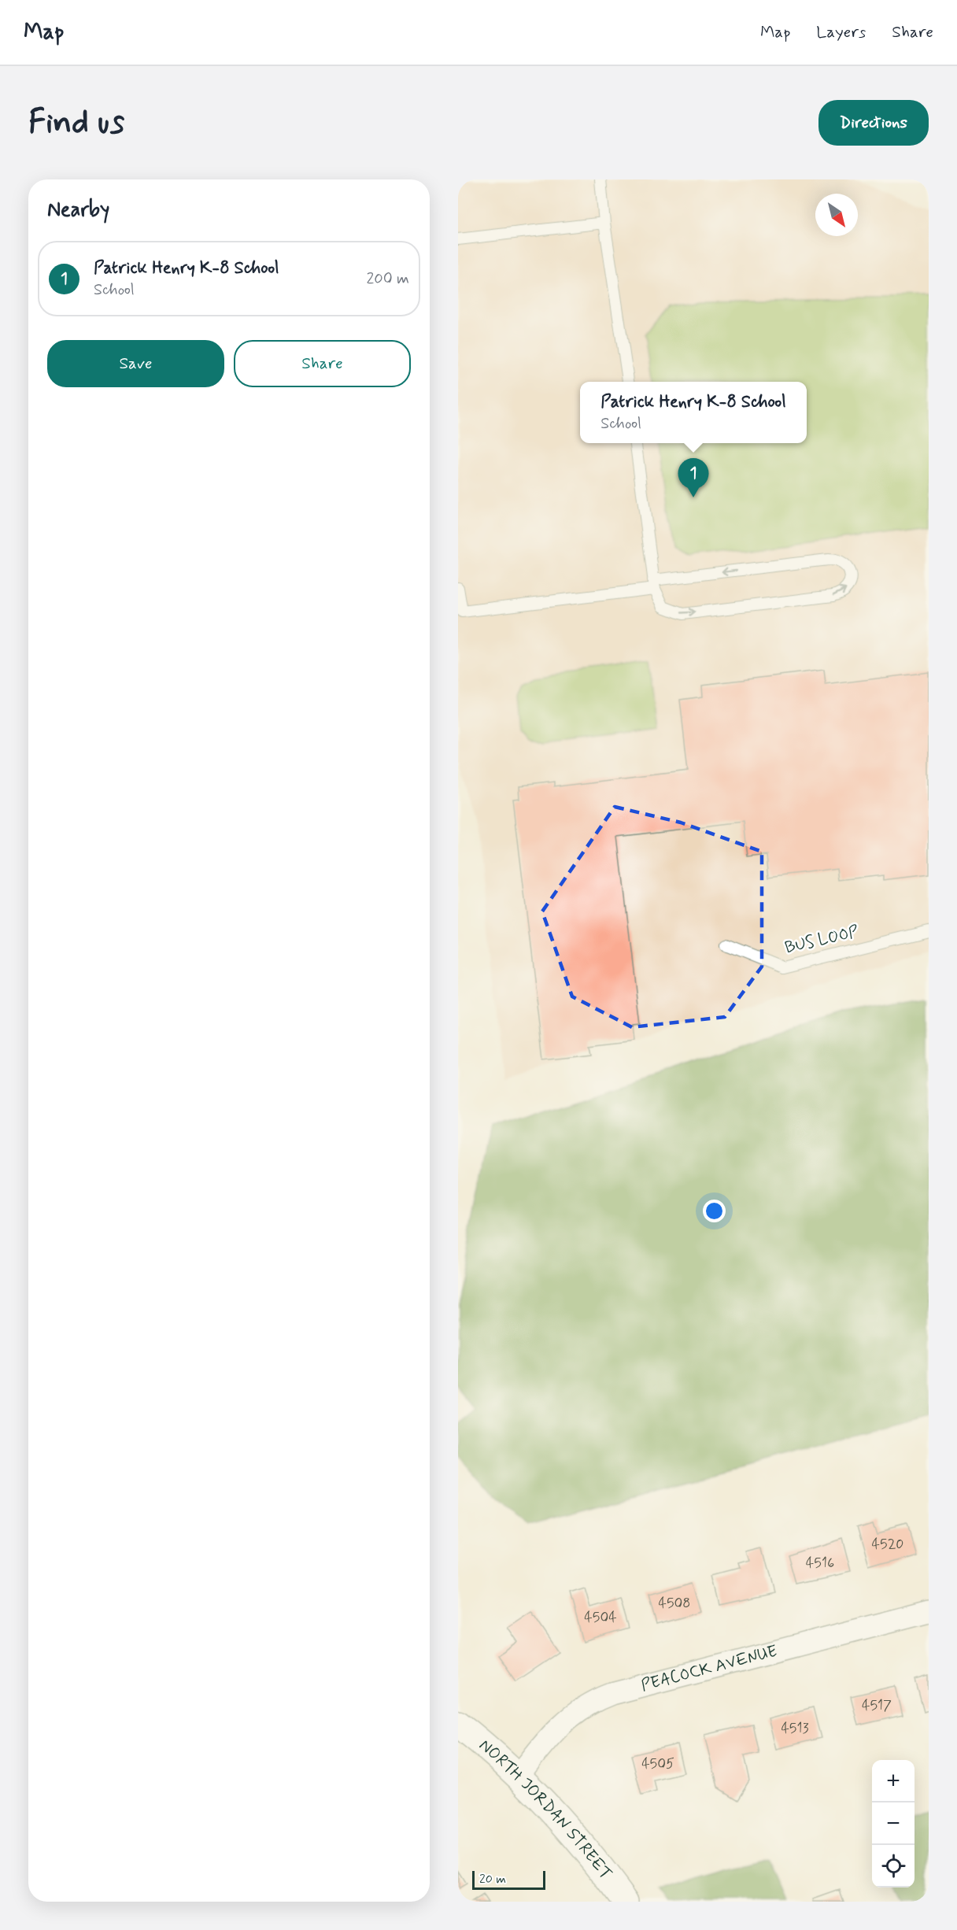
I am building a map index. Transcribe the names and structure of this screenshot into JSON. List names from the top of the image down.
{
  "streets": {
    "street": ["PEACOCK AVENUE", "NORTH JORDAN STREET"],
    "lane": ["BUS LOOP"]
  },
  "crossings": [
    ["PEACOCK AVENUE", "NORTH JORDAN STREET"]
  ],
  "house_numbers": [
    "4520",
    "4516",
    "4508",
    "4504",
    "4517",
    "4513",
    "4505"
  ],
  "scale_bar": "20 m",
  "north": "bottom right",
  "page": {
    "header": "Map",
    "nav": ["Map", "Layers", "Share"],
    "buttons": [
      "Directions",
      ["Save", "Share"]
    ],
    "title": "Find us",
    "heading": "Nearby",
    "list": [
      {
        "mark": "1",
        "name": "Patrick Henry K-8 School",
        "note": "School",
        "value": "200 m"
      }
    ],
    "popup": ["Patrick Henry K-8 School", "School"],
    "pins": "1",
    "map_buttons": ["+", "−"],
    "scale": "20 m"
  }
}
